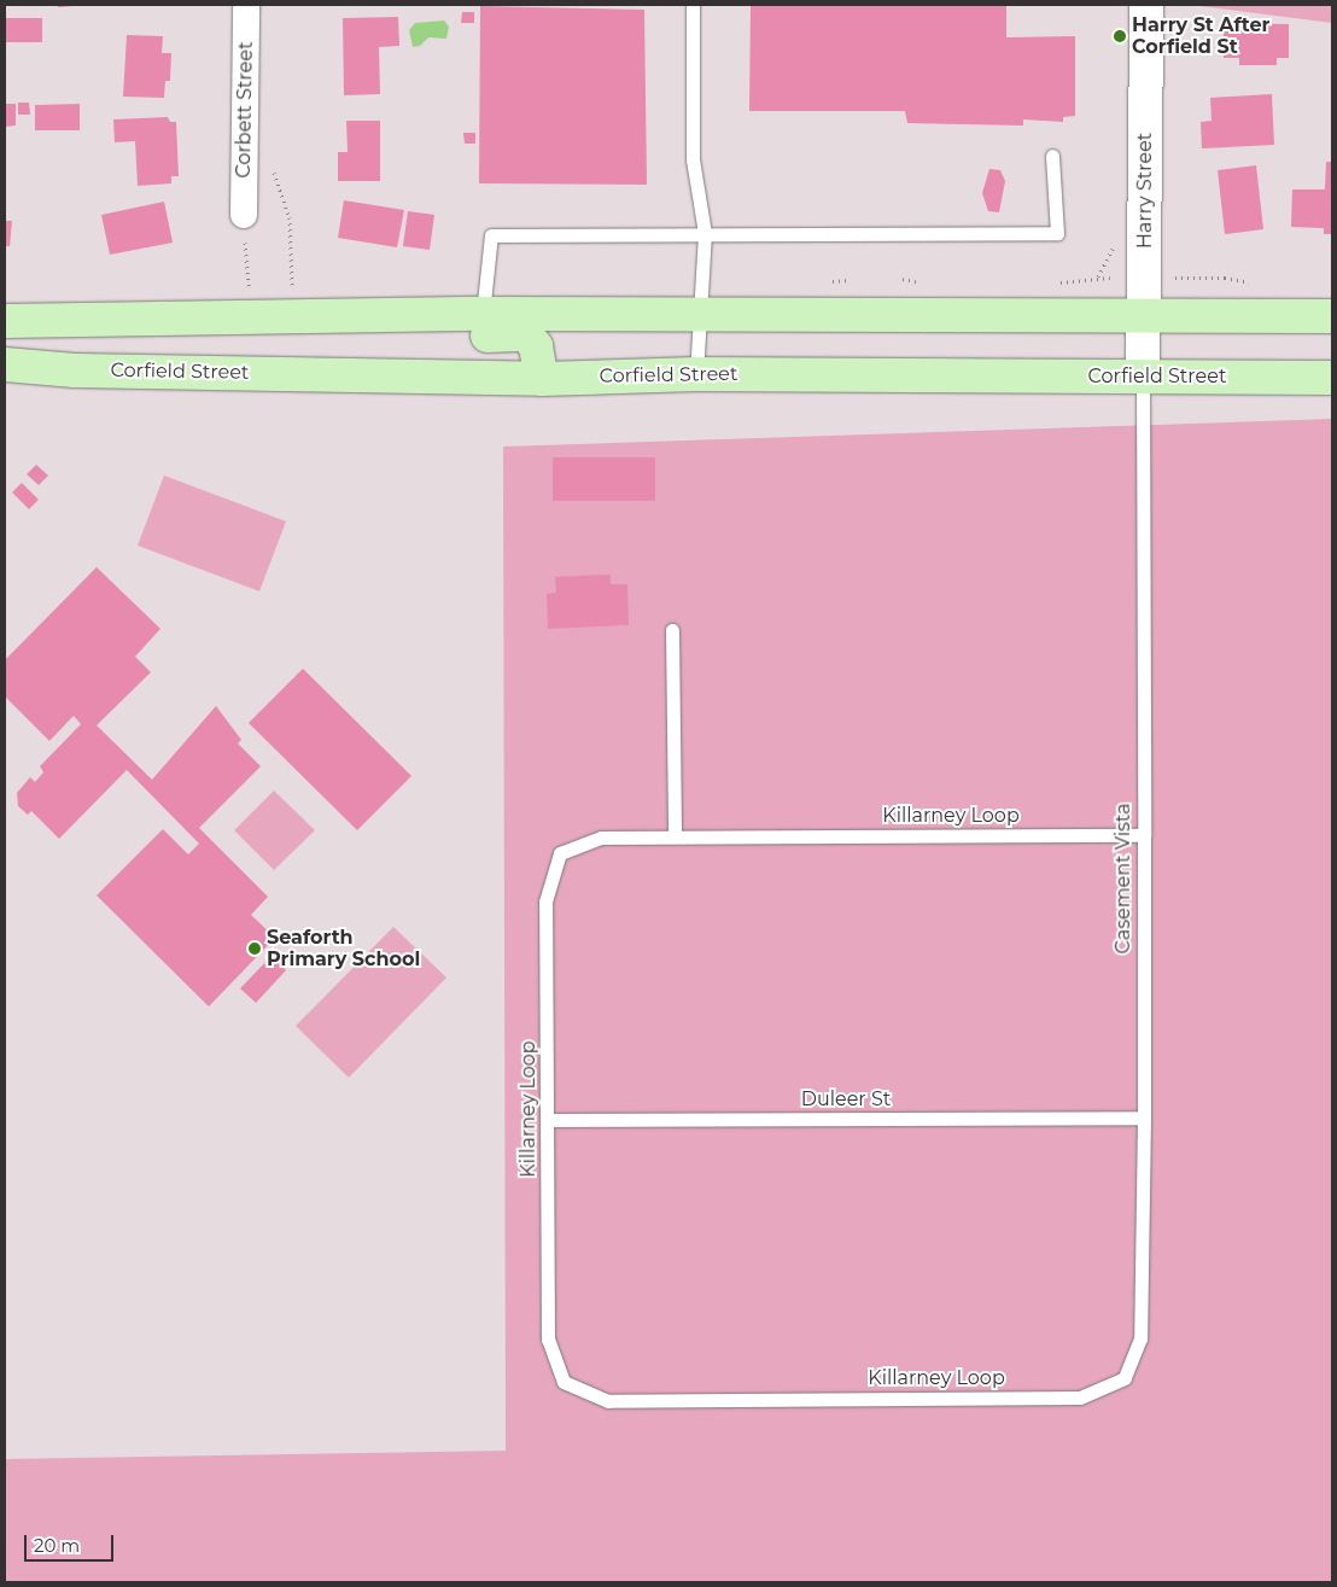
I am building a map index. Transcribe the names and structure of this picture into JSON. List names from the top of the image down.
{
  "streets": {
    "main road": ["Corfield Street"],
    "street": ["Corbett Street", "Harry Street"],
    "lane": ["Killarney Loop", "Casement Vista", "Duleer St"]
  },
  "crossings": [
    ["Harry Street", "Corfield Street"],
    ["Harry Street", "Casement Vista"],
    ["Corfield Street", "Casement Vista"],
    ["Killarney Loop", "Casement Vista"],
    ["Killarney Loop", "Duleer St"],
    ["Casement Vista", "Duleer St"]
  ],
  "places": ["Harry St After Corfield St", "Seaforth Primary School"],
  "scale_bar": "20 m"
}
